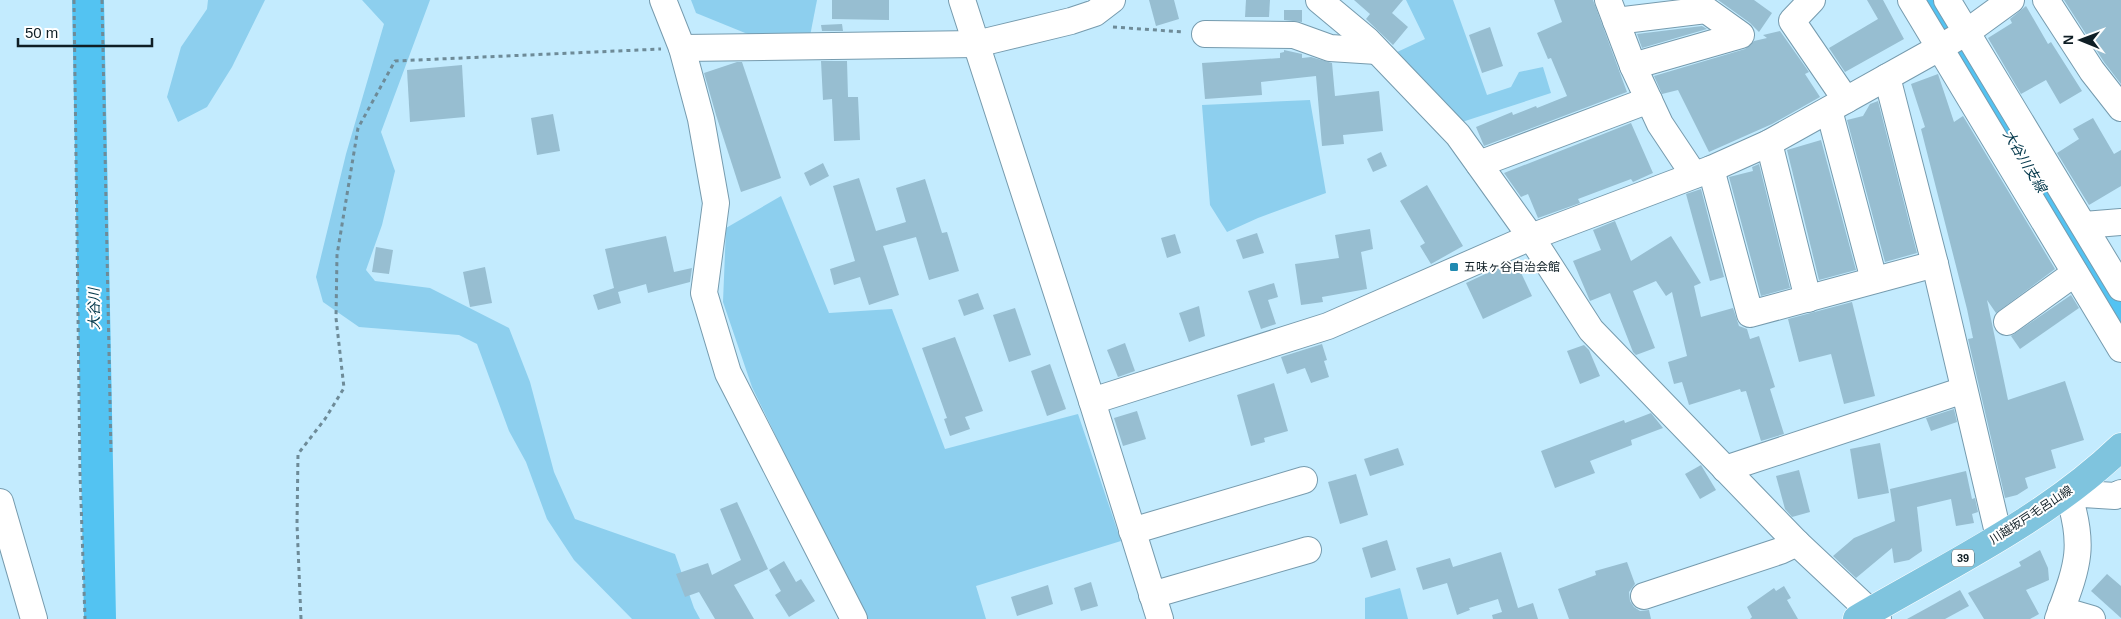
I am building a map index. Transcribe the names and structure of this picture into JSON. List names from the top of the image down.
{
  "streets": {
    "main road": ["川越坂戸毛呂山線", "39"]
  },
  "water": ["大谷川支線", "大谷川"],
  "places": {
    "transit": ["五味ヶ谷自治会館"]
  },
  "scale_bar": "50 m",
  "north": "left"
}
